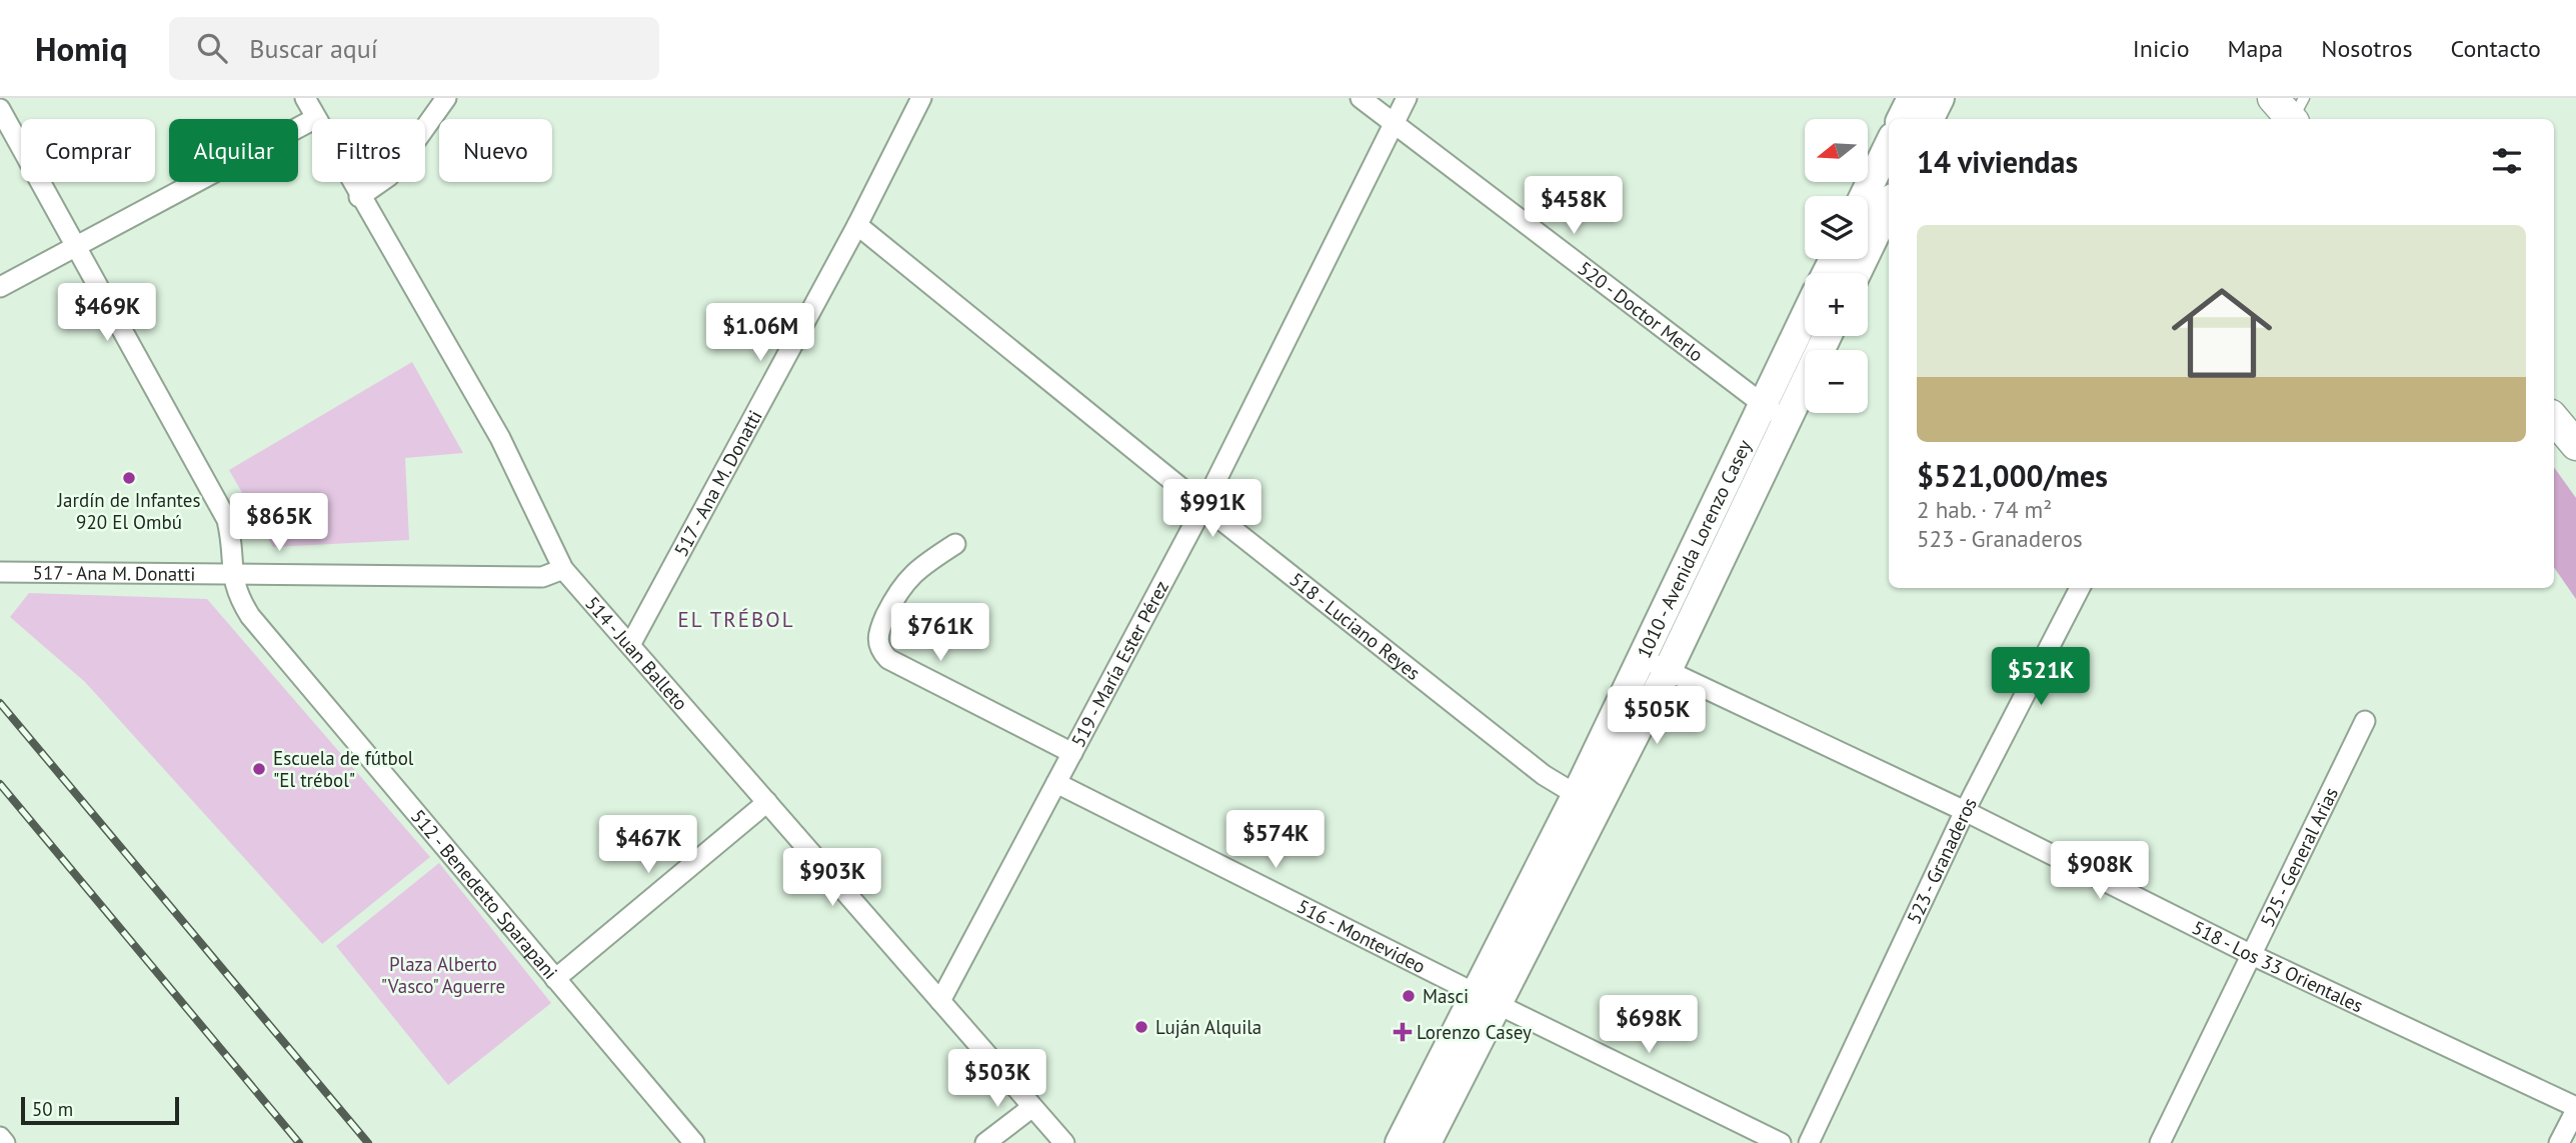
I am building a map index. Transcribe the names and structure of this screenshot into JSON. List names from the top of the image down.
{
  "streets": {
    "main road": ["1010 - Avenida Lorenzo Casey"],
    "street": [
      "520 - Doctor Merlo",
      "517 - Ana M. Donatti",
      "518 - Luciano Reyes",
      "514 - Juan Balleto",
      "519 - María Ester Pérez",
      "525 - General Arias",
      "523 - Granaderos",
      "512 - Benedetto Sparapani",
      "516 - Montevideo",
      "518 - Los 33 Orientales"
    ]
  },
  "crossings": [
    ["520 - Doctor Merlo", "1010 - Avenida Lorenzo Casey"],
    ["520 - Doctor Merlo", "519 - María Ester Pérez"],
    ["517 - Ana M. Donatti", "518 - Luciano Reyes"],
    ["517 - Ana M. Donatti", "514 - Juan Balleto"],
    ["517 - Ana M. Donatti", "512 - Benedetto Sparapani"],
    ["1010 - Avenida Lorenzo Casey", "518 - Luciano Reyes"],
    ["1010 - Avenida Lorenzo Casey", "516 - Montevideo"],
    ["1010 - Avenida Lorenzo Casey", "518 - Los 33 Orientales"],
    ["518 - Luciano Reyes", "519 - María Ester Pérez"],
    ["514 - Juan Balleto", "519 - María Ester Pérez"],
    ["519 - María Ester Pérez", "516 - Montevideo"],
    ["525 - General Arias", "518 - Los 33 Orientales"],
    ["523 - Granaderos", "518 - Los 33 Orientales"]
  ],
  "districts": ["EL TRÉBOL"],
  "parks": ["Plaza Alberto \"Vasco\" Aguerre"],
  "places": {
    "other": [
      "Jardín de Infantes 920 El Ombú",
      "Escuela de fútbol \"El trébol\"",
      "Masci",
      "Luján Alquila"
    ],
    "health": ["Lorenzo Casey"]
  },
  "scale_bar": "50 m",
  "north": "left",
  "page": {
    "header": "Homiq",
    "search": "Buscar aquí",
    "nav": [
      "Inicio",
      "Mapa",
      "Nosotros",
      "Contacto"
    ],
    "map_buttons": ["+", "−"],
    "chip": [
      "Comprar",
      "Alquilar",
      "Filtros",
      "Nuevo"
    ],
    "heading": "14 viviendas",
    "price": [
      "$458K",
      "$469K",
      "$1.06M",
      "$991K",
      "$865K",
      "$761K",
      "$521K",
      "$505K",
      "$574K",
      "$467K",
      "$908K",
      "$903K",
      "$698K",
      "$503K"
    ],
    "list": [
      {
        "name": "$521,000/mes",
        "note": "2 hab. · 74 m² · 523 - Granaderos"
      }
    ],
    "scale": "50 m"
  }
}
